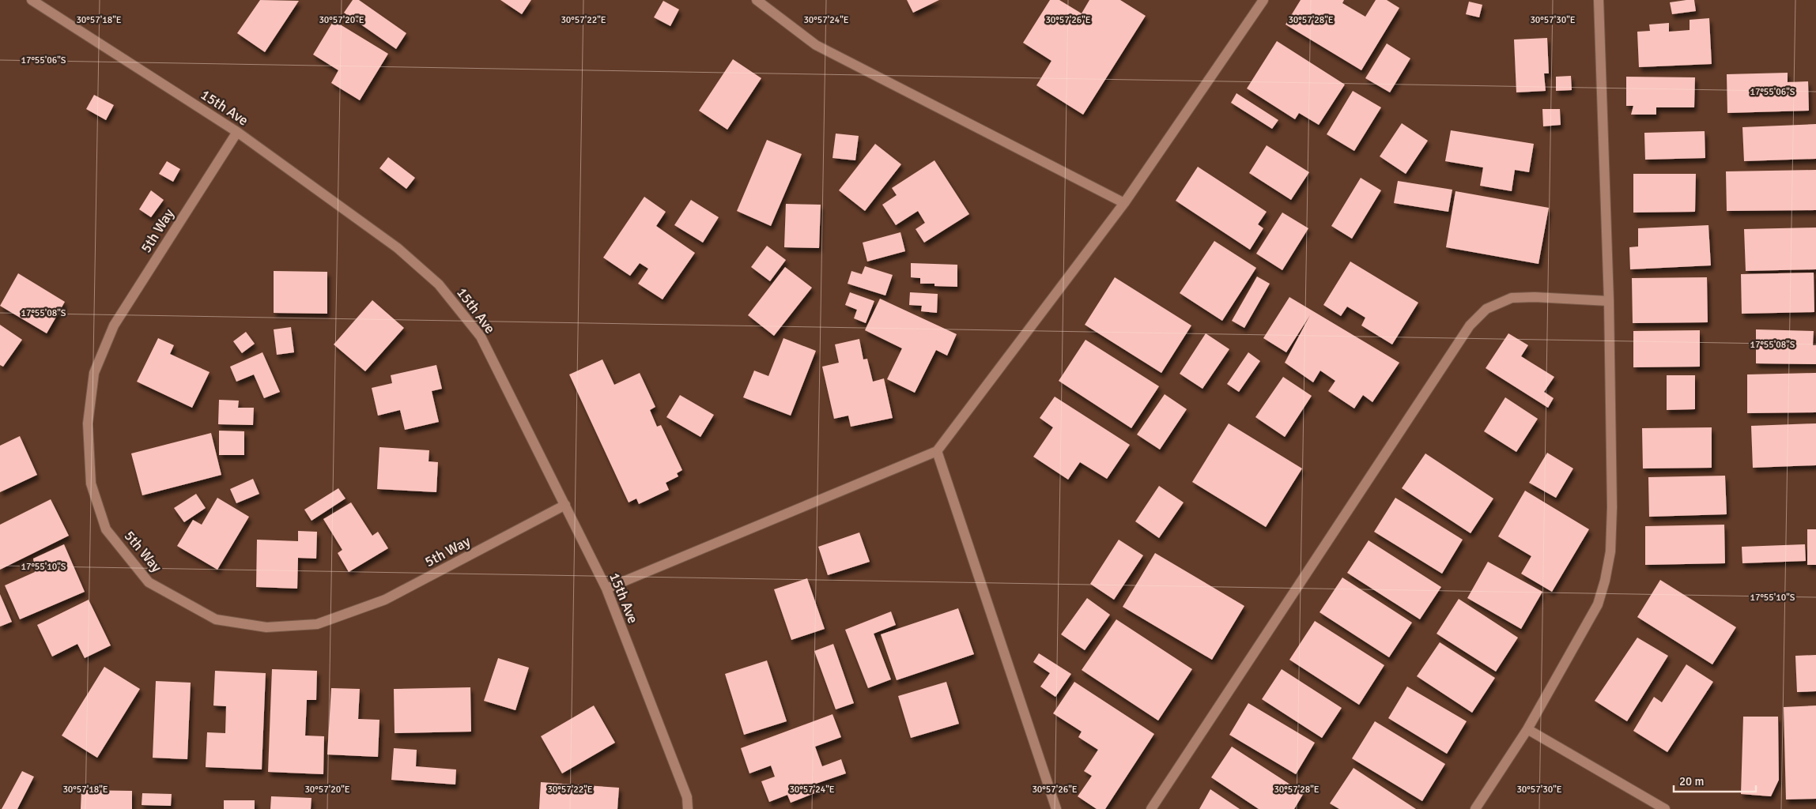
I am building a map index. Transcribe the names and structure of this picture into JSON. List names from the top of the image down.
{
  "streets": {
    "street": ["15th Ave", "5th Way"]
  },
  "crossings": [
    ["15th Ave", "5th Way"]
  ],
  "scale_bar": "20 m",
  "coordinates": [
    "30°57'18\"E",
    "30°57'20\"E",
    "30°57'22\"E",
    "30°57'24\"E",
    "30°57'26\"E",
    "30°57'28\"E",
    "30°57'30\"E",
    "17°55'06\"S",
    "17°55'08\"S",
    "17°55'10\"S"
  ]
}
